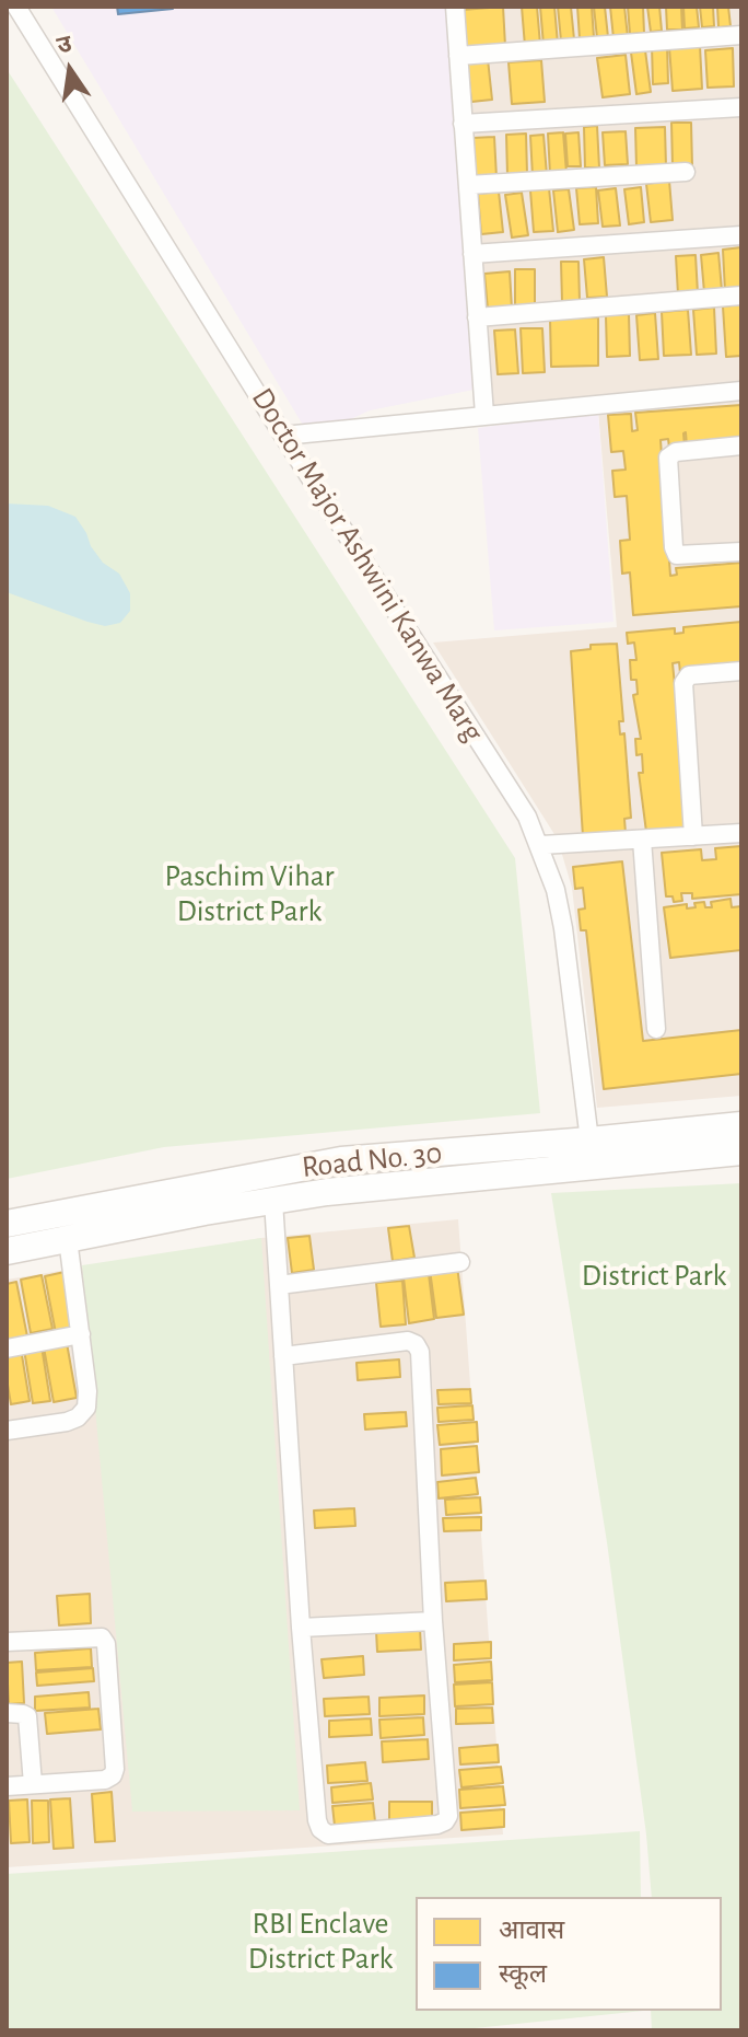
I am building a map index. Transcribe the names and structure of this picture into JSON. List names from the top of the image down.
{
  "streets": {
    "street": ["Doctor Major Ashwini Kanwa Marg", "Road No. 30"]
  },
  "crossings": [
    ["Doctor Major Ashwini Kanwa Marg", "Road No. 30"]
  ],
  "parks": ["Paschim Vihar District Park", "District Park", "RBI Enclave District Park"],
  "legend": ["आवास", "स्कूल"],
  "north": "top"
}
